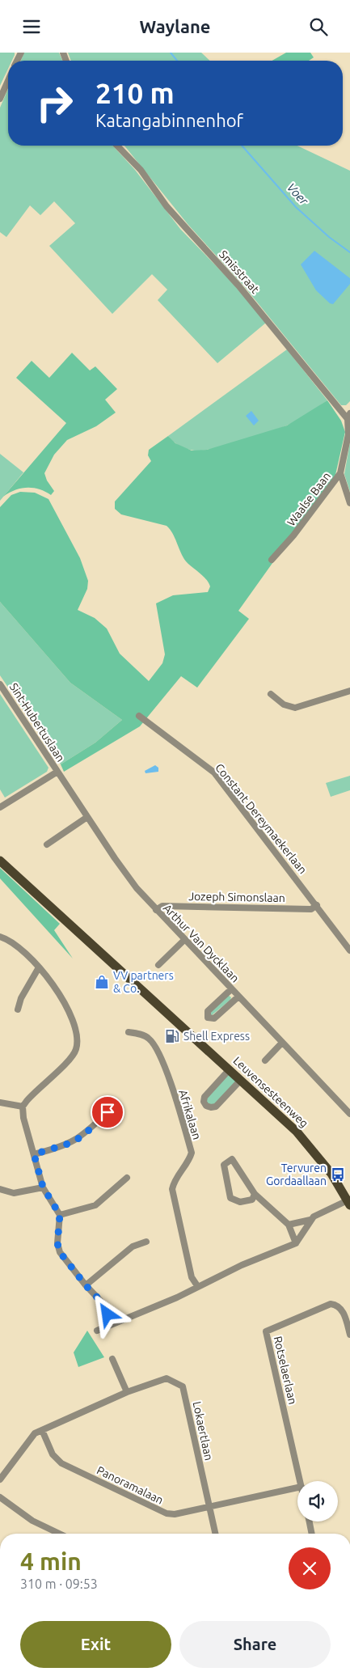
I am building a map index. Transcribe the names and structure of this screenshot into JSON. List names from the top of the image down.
{
  "streets": {
    "main road": ["Leuvensesteenweg"],
    "street": [
      "Smisstraat",
      "Waalse Baan",
      "Sint-Hubertuslaan",
      "Constant Dereymaekerlaan",
      "Jozeph Simonslaan",
      "Arthur Van Dycklaan",
      "Afrikalaan",
      "Rotselaerlaan",
      "Lokaertlaan",
      "Panoramalaan"
    ]
  },
  "crossings": [
    ["Smisstraat", "Waalse Baan"],
    ["Sint-Hubertuslaan", "Arthur Van Dycklaan"],
    ["Constant Dereymaekerlaan", "Jozeph Simonslaan"],
    ["Jozeph Simonslaan", "Arthur Van Dycklaan"],
    ["Lokaertlaan", "Panoramalaan"]
  ],
  "water": ["Voer"],
  "places": {
    "shop": ["VV partners & Co."],
    "fuel station": ["Shell Express"],
    "bus stop": ["Tervuren Gordaallaan"]
  },
  "page": {
    "header": "Waylane",
    "turn": ["210 m", "Katangabinnenhof"],
    "heading": ["4 min", "310 m · 09:53"],
    "buttons": ["Exit", "Share"]
  }
}
